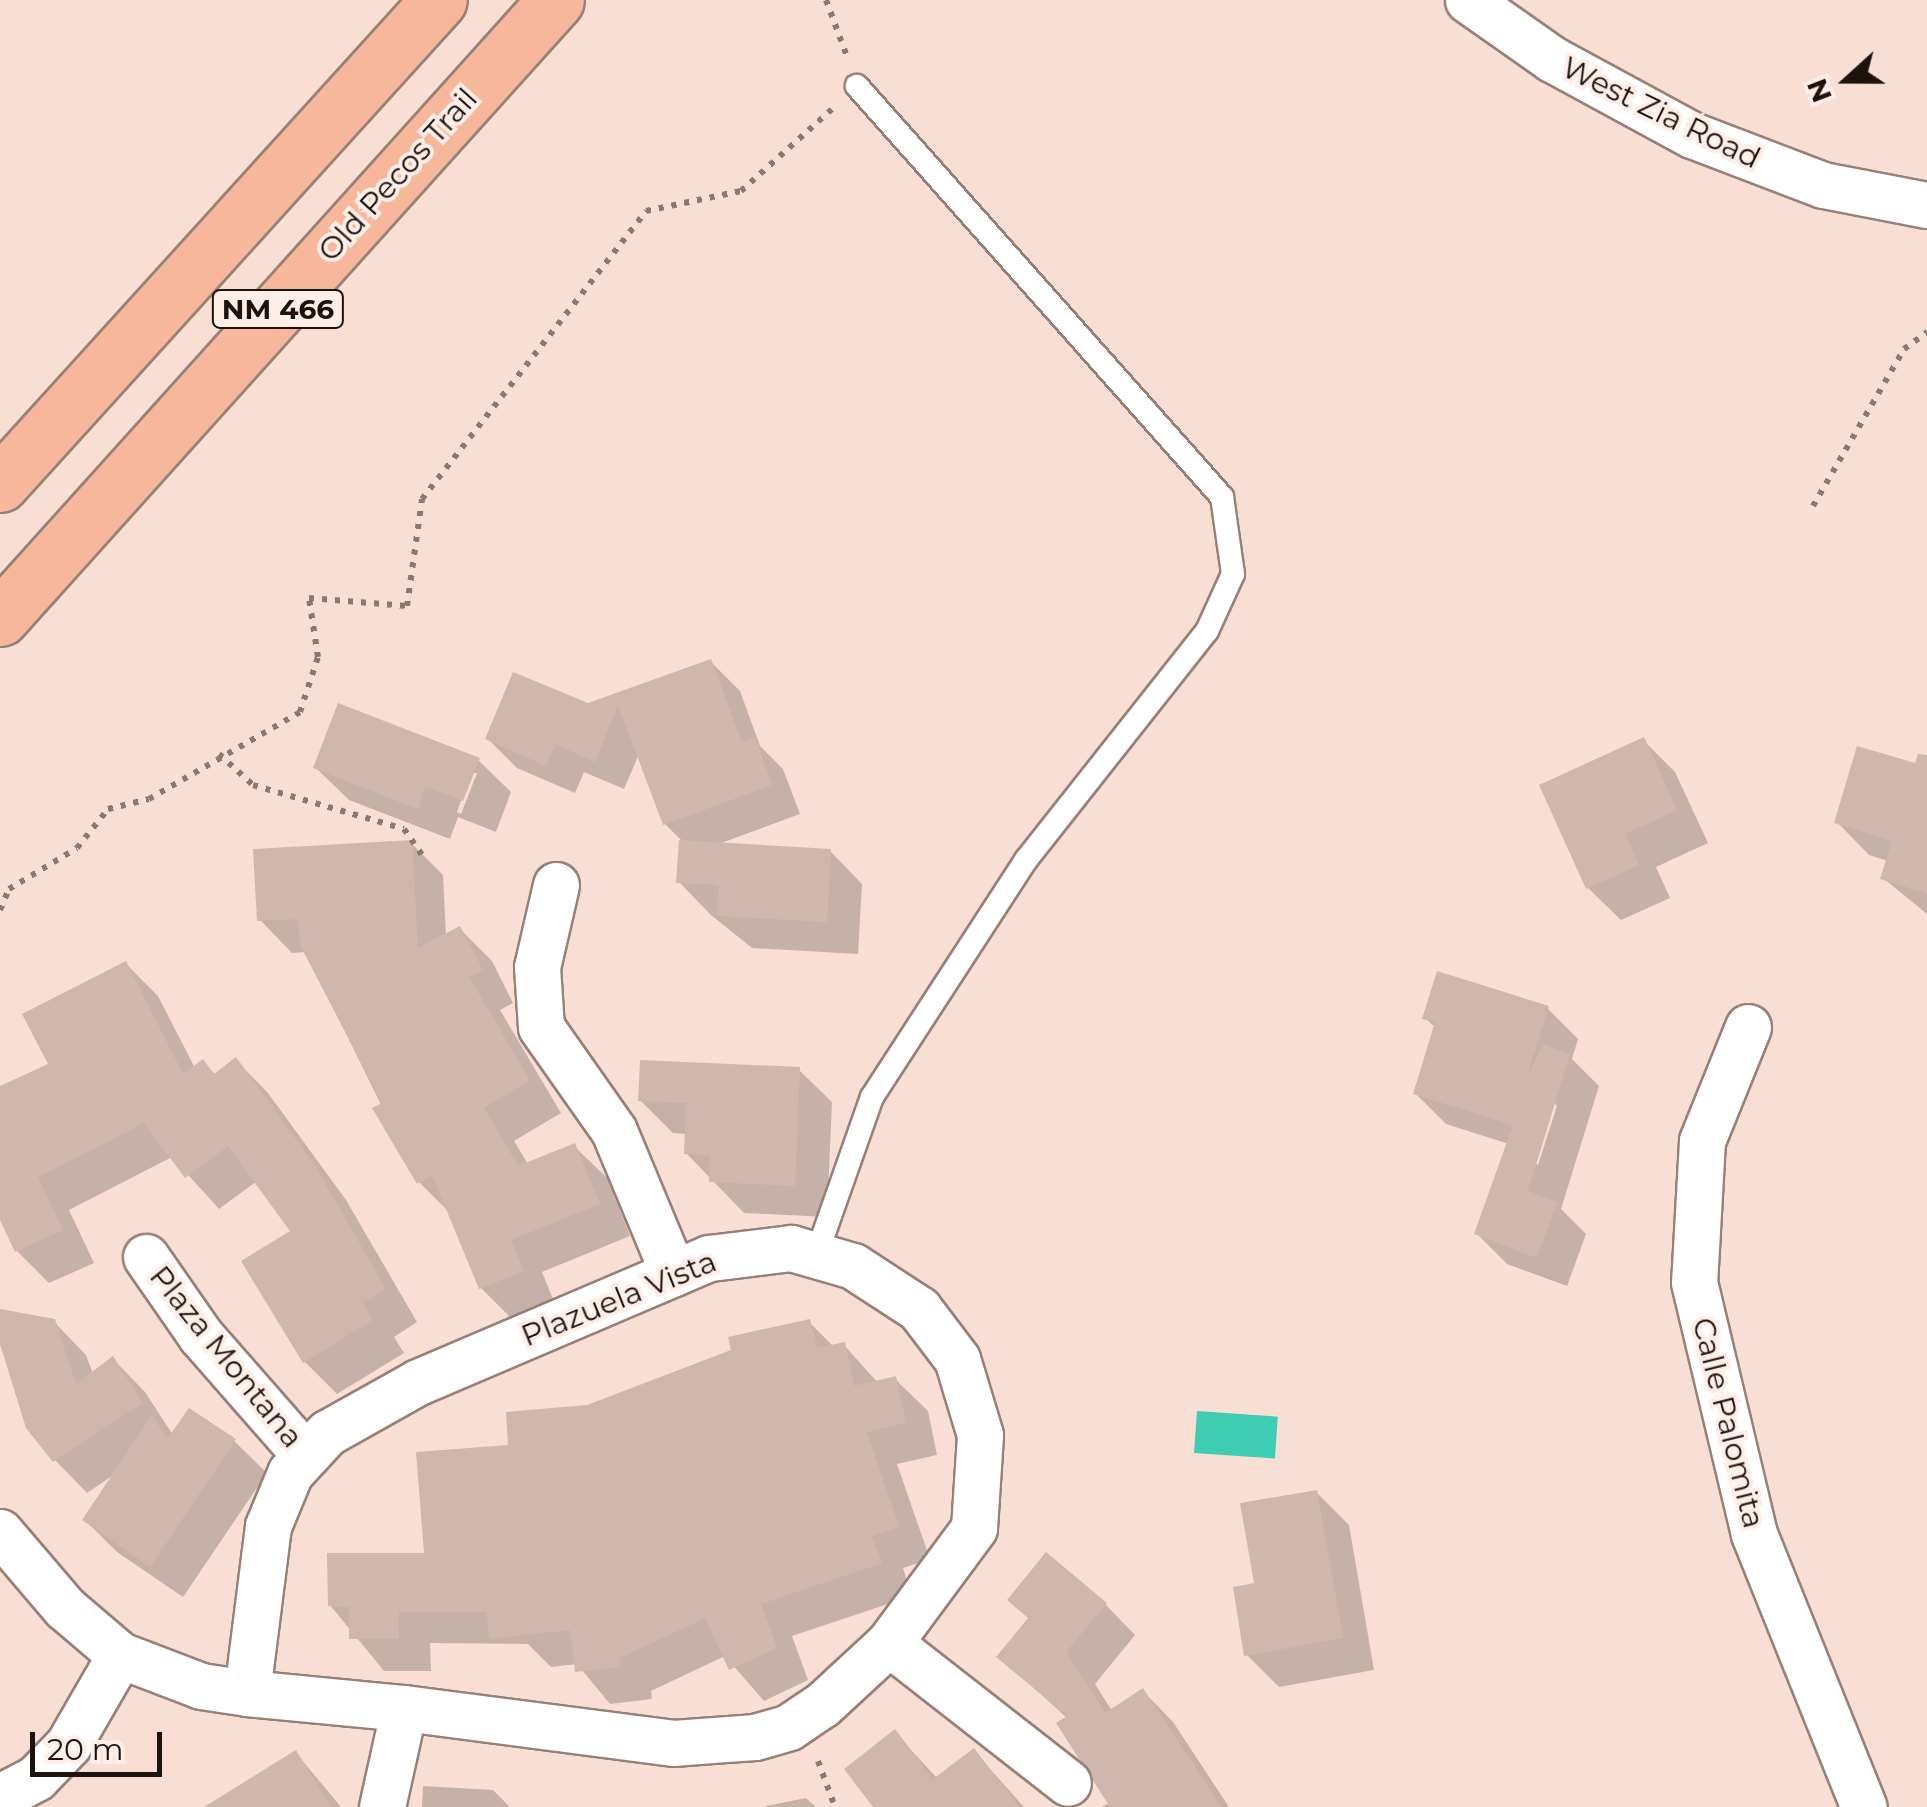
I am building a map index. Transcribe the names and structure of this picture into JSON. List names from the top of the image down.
{
  "streets": {
    "main road": ["Old Pecos Trail", "NM 466"],
    "street": [
      "West Zia Road",
      "Plazuela Vista",
      "Plaza Montana",
      "Calle Palomita"
    ]
  },
  "crossings": [
    ["Plazuela Vista", "Plaza Montana"]
  ],
  "scale_bar": "20 m",
  "north": "left"
}
